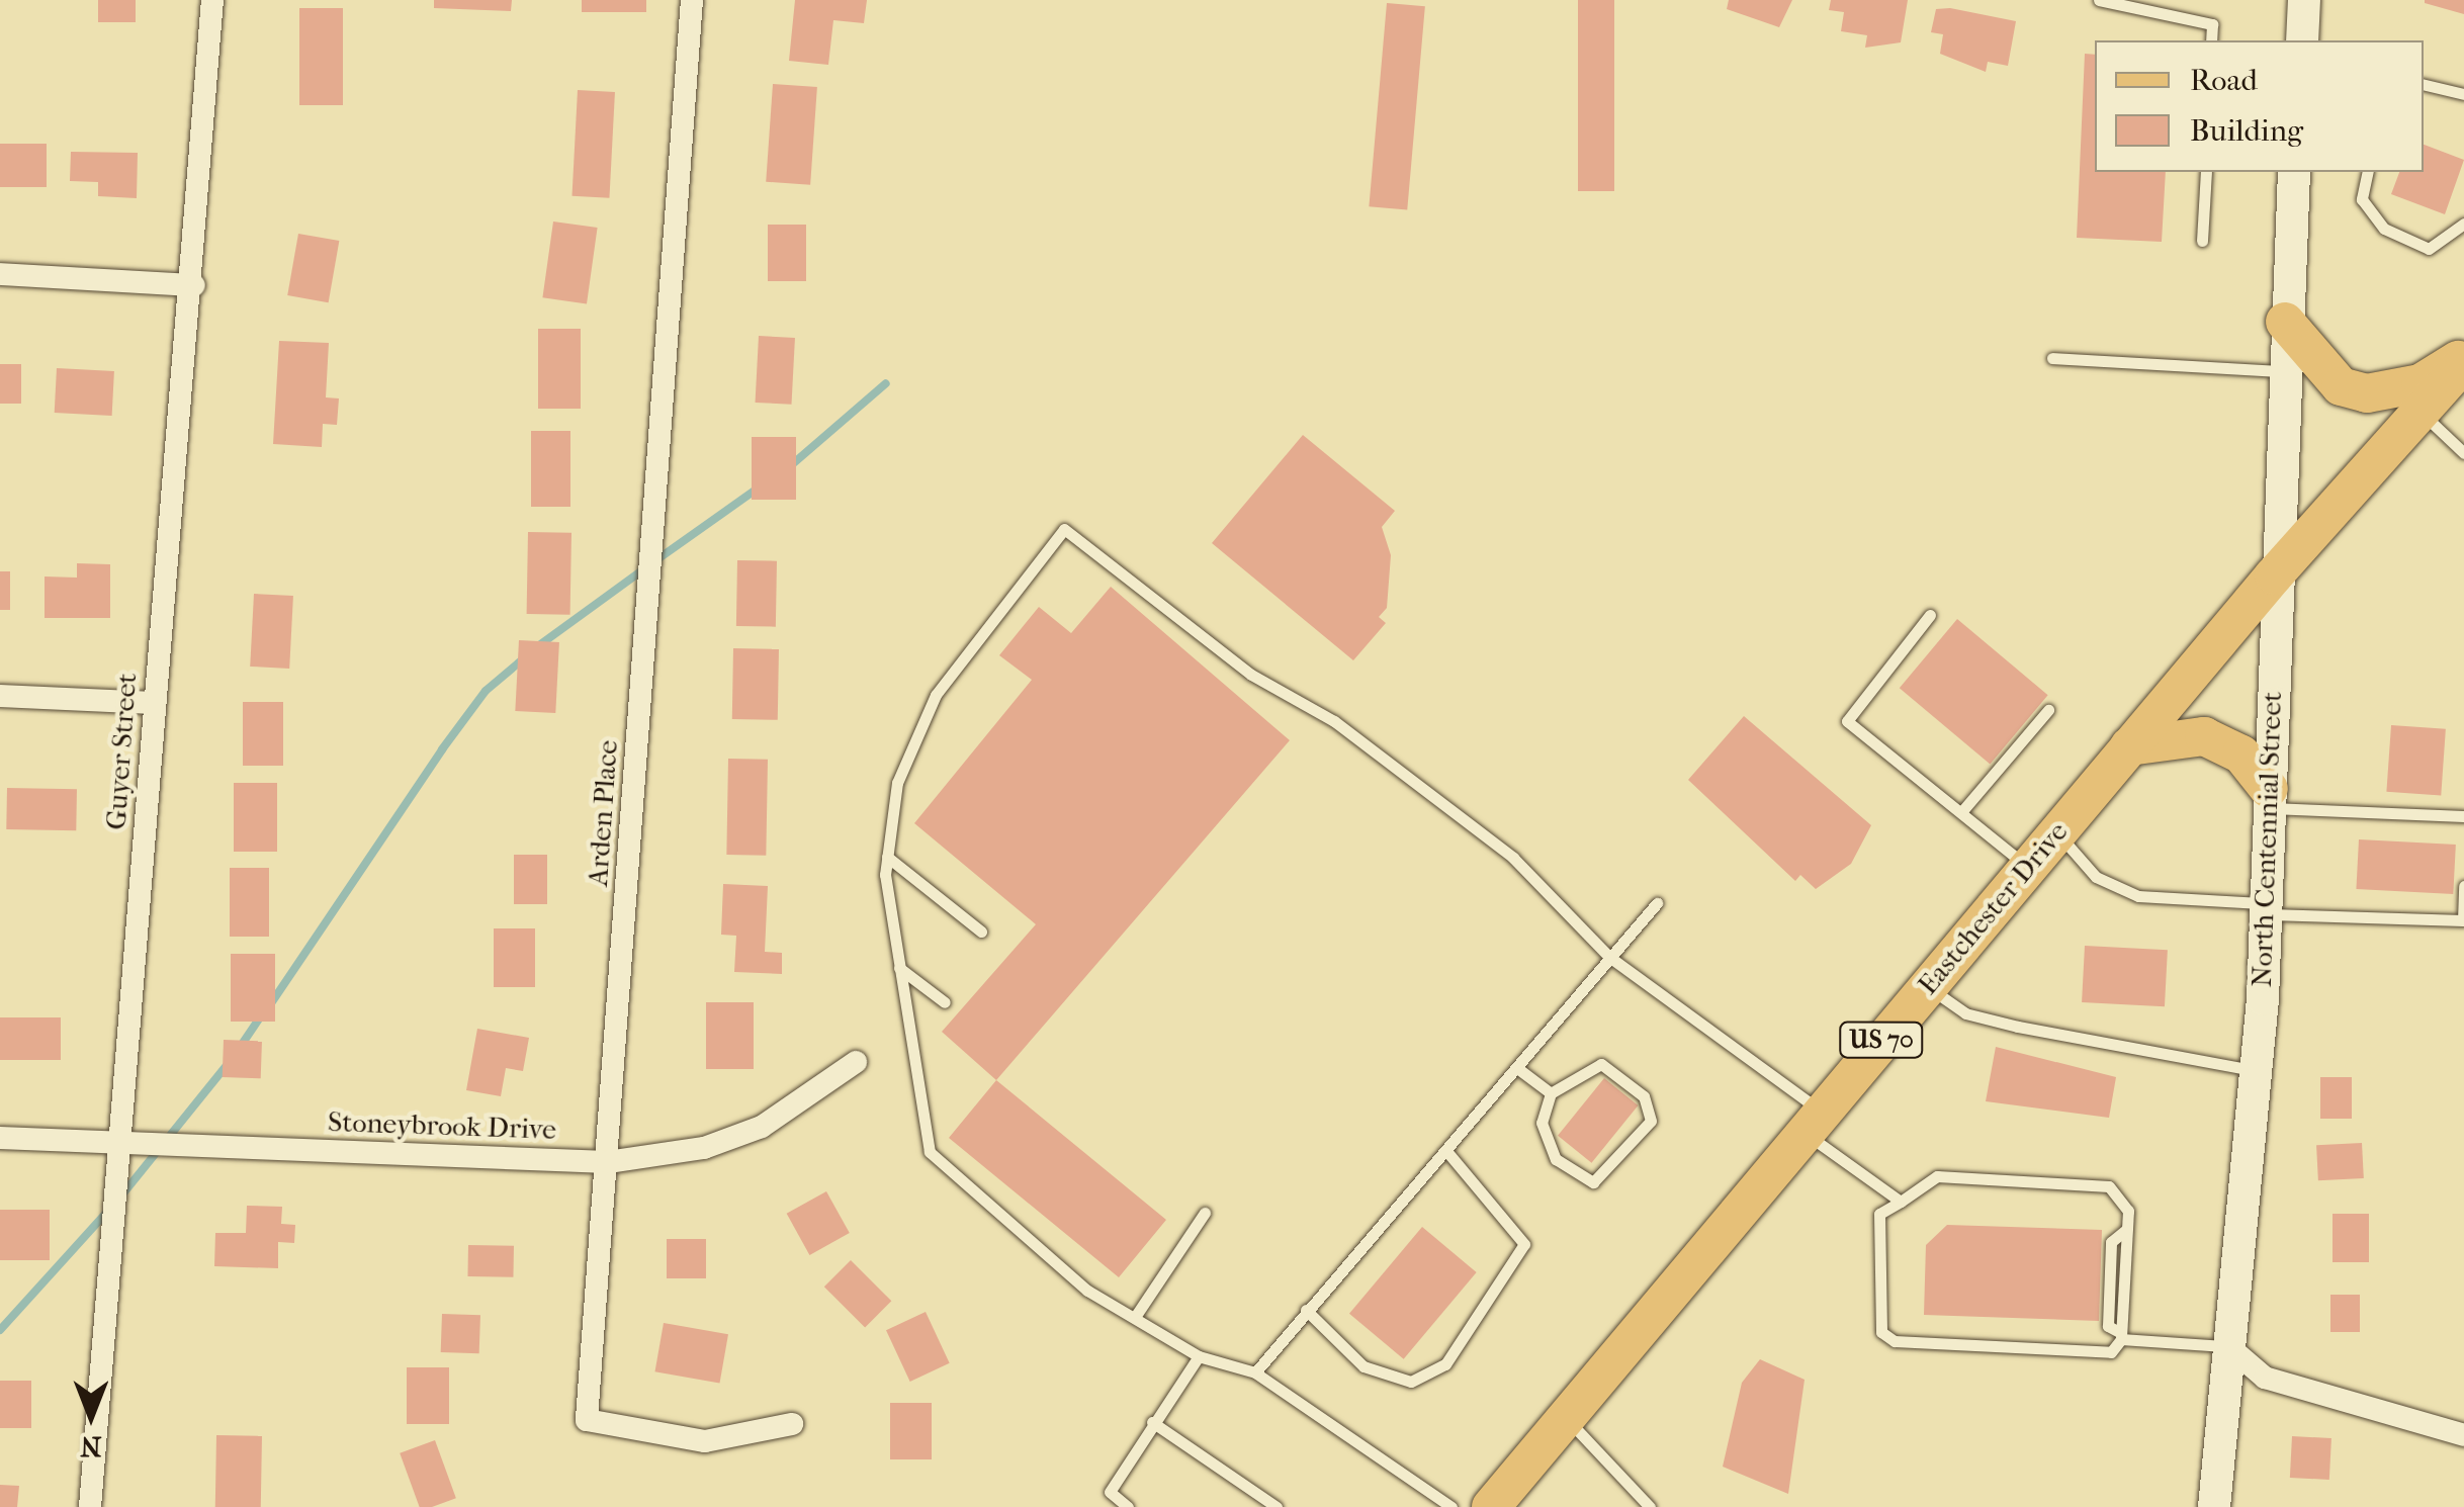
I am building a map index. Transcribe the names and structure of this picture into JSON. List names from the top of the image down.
{
  "streets": {
    "main road": ["Eastchester Drive", "US 70"],
    "street": [
      "Guyer Street",
      "Arden Place",
      "North Centennial Street",
      "Stoneybrook Drive"
    ]
  },
  "crossings": [
    ["Guyer Street", "Stoneybrook Drive"],
    ["Arden Place", "Stoneybrook Drive"],
    ["North Centennial Street", "Eastchester Drive"]
  ],
  "legend": ["Road", "Building"],
  "north": "bottom"
}
